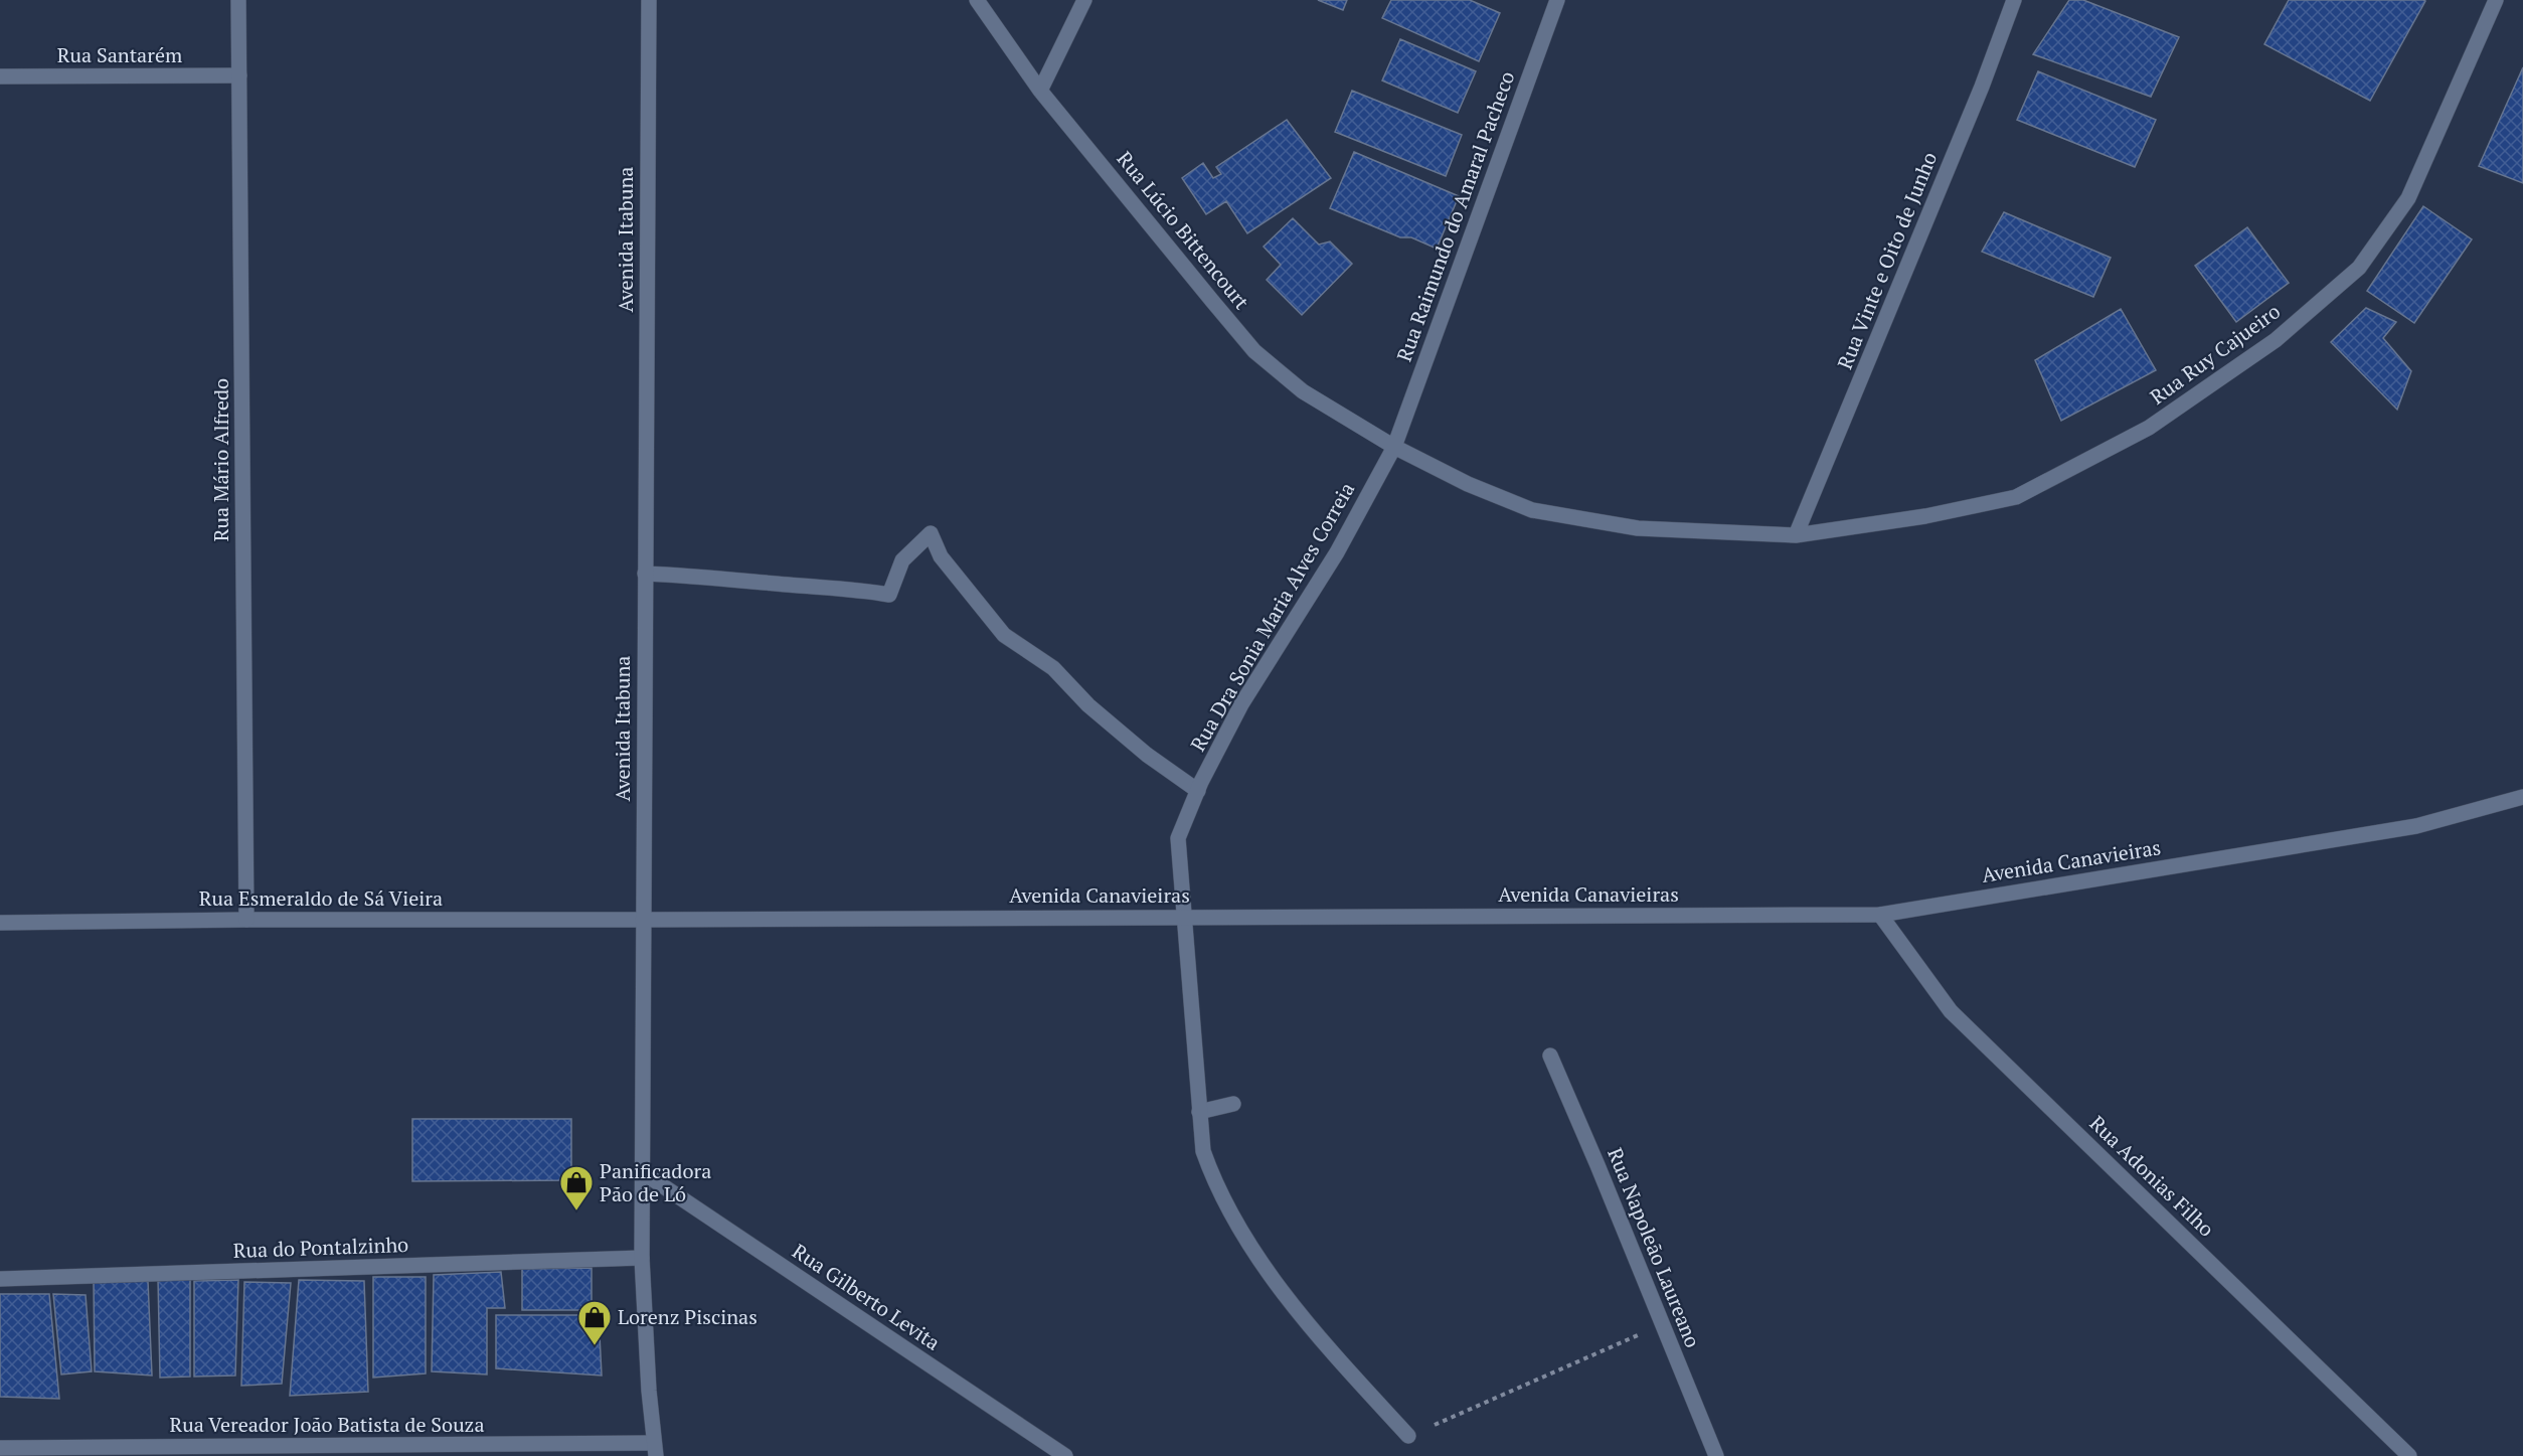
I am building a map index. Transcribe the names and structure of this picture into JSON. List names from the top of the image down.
{
  "streets": {
    "street": [
      "Rua Santarém",
      "Rua Raimundo do Amaral Pacheco",
      "Rua Lúcio Bittencourt",
      "Avenida Itabuna",
      "Rua Vinte e Oito de Junho",
      "Rua Ruy Cajueiro",
      "Rua Mário Alfredo",
      "Rua Dra Sonia Maria Alves Correia",
      "Avenida Canavieiras",
      "Rua Esmeraldo de Sá Vieira",
      "Rua Adonias Filho",
      "Rua do Pontalzinho",
      "Rua Napoleão Laureano",
      "Rua Gilberto Levita",
      "Rua Vereador João Batista de Souza"
    ]
  },
  "crossings": [
    ["Rua Santarém", "Rua Mário Alfredo"],
    ["Rua Raimundo do Amaral Pacheco", "Rua Lúcio Bittencourt"],
    ["Rua Raimundo do Amaral Pacheco", "Rua Ruy Cajueiro"],
    ["Rua Raimundo do Amaral Pacheco", "Rua Dra Sonia Maria Alves Correia"],
    ["Rua Lúcio Bittencourt", "Rua Ruy Cajueiro"],
    ["Rua Lúcio Bittencourt", "Rua Dra Sonia Maria Alves Correia"],
    ["Avenida Itabuna", "Avenida Canavieiras"],
    ["Avenida Itabuna", "Rua Esmeraldo de Sá Vieira"],
    ["Avenida Itabuna", "Rua do Pontalzinho"],
    ["Avenida Itabuna", "Rua Gilberto Levita"],
    ["Avenida Itabuna", "Rua Vereador João Batista de Souza"],
    ["Rua Vinte e Oito de Junho", "Rua Ruy Cajueiro"],
    ["Rua Ruy Cajueiro", "Rua Dra Sonia Maria Alves Correia"],
    ["Rua Mário Alfredo", "Rua Esmeraldo de Sá Vieira"],
    ["Rua Dra Sonia Maria Alves Correia", "Avenida Canavieiras"],
    ["Avenida Canavieiras", "Rua Esmeraldo de Sá Vieira"],
    ["Avenida Canavieiras", "Rua Adonias Filho"]
  ],
  "places": {
    "shop": ["Panificadora Pão de Ló", "Lorenz Piscinas"]
  }
}
